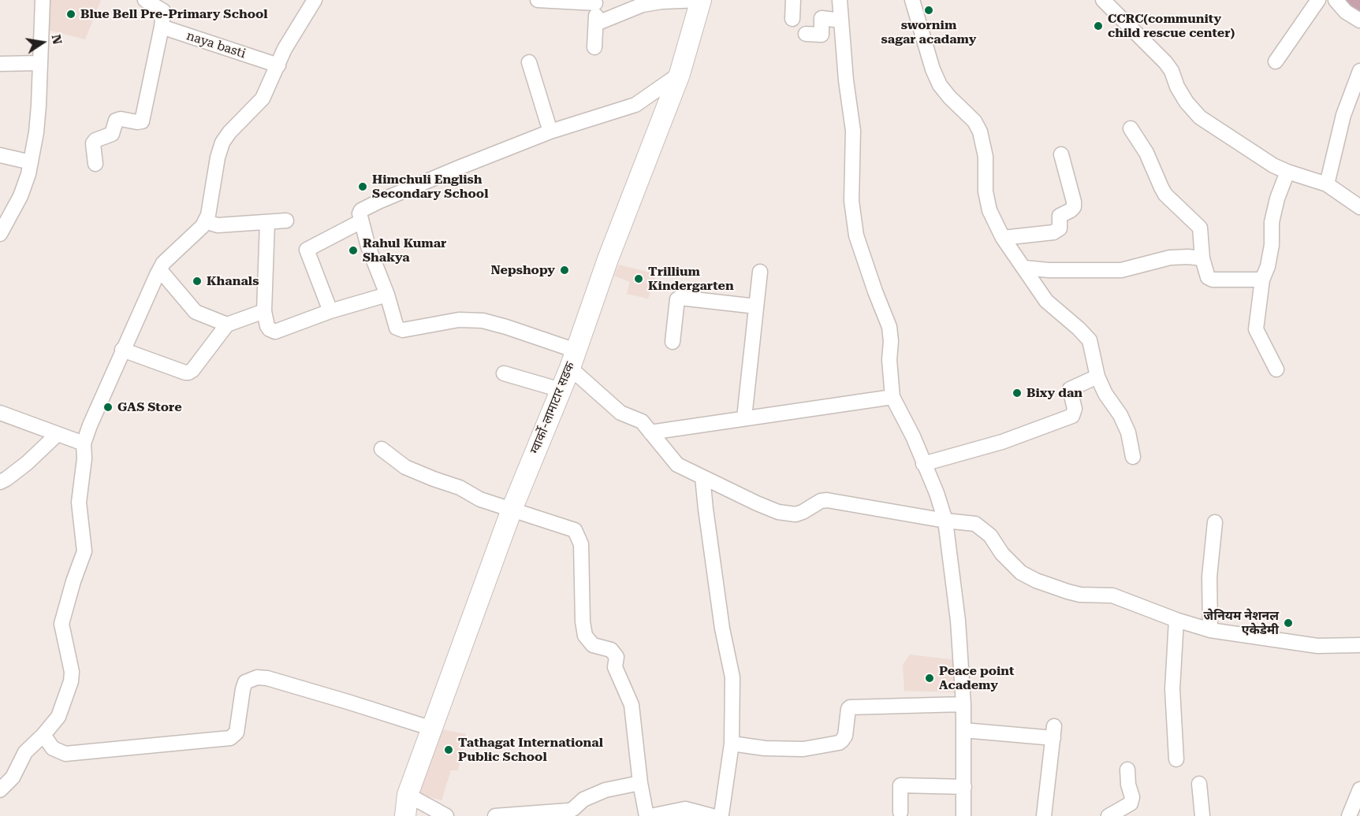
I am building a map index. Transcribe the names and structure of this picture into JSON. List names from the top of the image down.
{
  "streets": {
    "main road": ["ग्वार्को-लामाटार सडक"],
    "street": ["naya basti"]
  },
  "places": [
    "swornim sagar acadamy",
    "Blue Bell Pre-Primary School",
    "CCRC(community child rescue center)",
    "Himchuli English Secondary School",
    "Rahul Kumar Shakya",
    "Nepshopy",
    "Trillium Kindergarten",
    "Khanals",
    "Bixy dan",
    "GAS Store",
    "जेनियम नेशनल एकेडेमी",
    "Peace point Academy",
    "Tathagat International Public School"
  ],
  "north": "right"
}
